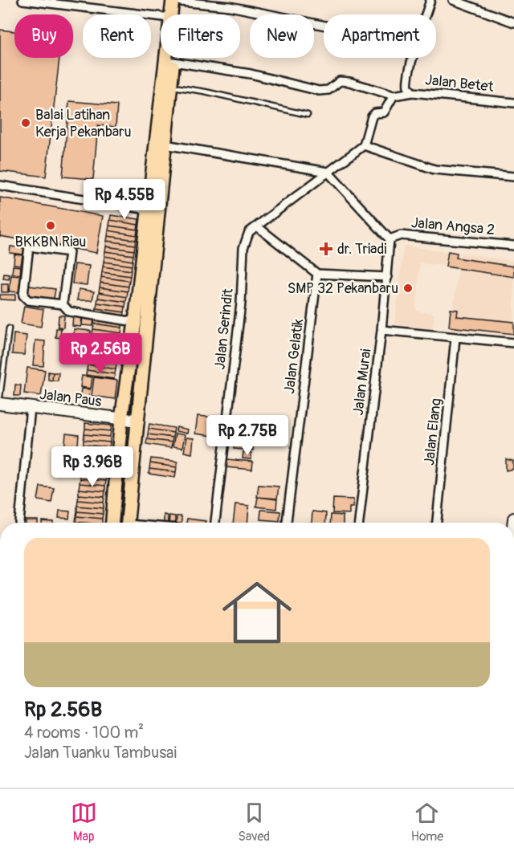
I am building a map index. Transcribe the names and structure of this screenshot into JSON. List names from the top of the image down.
{
  "streets": {
    "main road": ["Jalan Paus"],
    "street": [
      "Jalan Betet",
      "Jalan Angsa 2",
      "Jalan Serindit",
      "Jalan Gelatik",
      "Jalan Murai",
      "Jalan Elang"
    ]
  },
  "crossings": [
    ["Jalan Angsa 2", "Jalan Murai"]
  ],
  "places": {
    "other": ["Balai Latihan Kerja Pekanbaru", "BKKBN Riau", "SMP 32 Pekanbaru"],
    "health": ["dr. Triadi"]
  },
  "page": {
    "chip": [
      "Buy",
      "Rent",
      "Filters",
      "New",
      "Apartment"
    ],
    "price": [
      "Rp 4.55B",
      "Rp 2.56B",
      "Rp 2.75B",
      "Rp 3.96B"
    ],
    "list": [
      {
        "name": "Rp 2.56B",
        "note": "4 rooms · 100 m² · Jalan Tuanku Tambusai"
      }
    ],
    "tabs": ["Map", "Saved", "Home"]
  }
}
